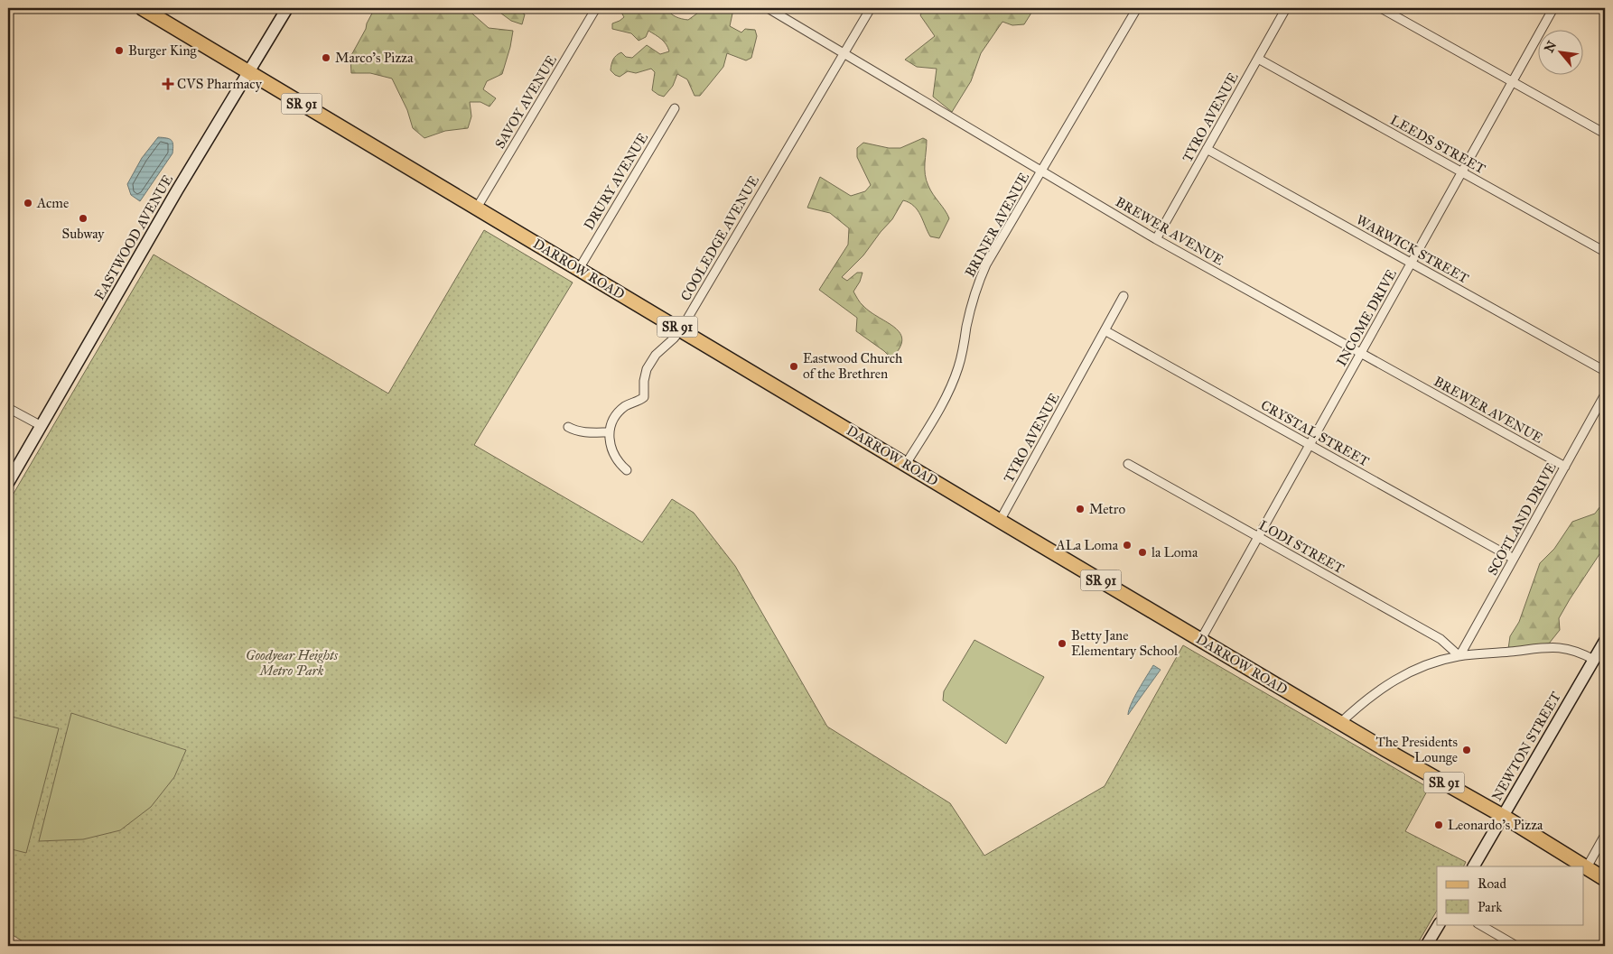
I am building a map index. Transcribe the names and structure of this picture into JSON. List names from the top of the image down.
{
  "streets": {
    "main road": ["SR 91", "DARROW ROAD"],
    "street": [
      "SAVOY AVENUE",
      "TYRO AVENUE",
      "LEEDS STREET",
      "DRURY AVENUE",
      "BRINER AVENUE",
      "BREWER AVENUE",
      "EASTWOOD AVENUE",
      "COOLEDGE AVENUE",
      "WARWICK STREET",
      "INCOME DRIVE",
      "CRYSTAL STREET",
      "SCOTLAND DRIVE",
      "LODI STREET",
      "NEWTON STREET"
    ]
  },
  "crossings": [
    ["SAVOY AVENUE", "DARROW ROAD"],
    ["TYRO AVENUE", "LEEDS STREET"],
    ["TYRO AVENUE", "BREWER AVENUE"],
    ["TYRO AVENUE", "WARWICK STREET"],
    ["TYRO AVENUE", "DARROW ROAD"],
    ["TYRO AVENUE", "CRYSTAL STREET"],
    ["LEEDS STREET", "INCOME DRIVE"],
    ["DRURY AVENUE", "DARROW ROAD"],
    ["BRINER AVENUE", "BREWER AVENUE"],
    ["BRINER AVENUE", "DARROW ROAD"],
    ["BREWER AVENUE", "COOLEDGE AVENUE"],
    ["BREWER AVENUE", "INCOME DRIVE"],
    ["BREWER AVENUE", "SCOTLAND DRIVE"],
    ["EASTWOOD AVENUE", "DARROW ROAD"],
    ["COOLEDGE AVENUE", "DARROW ROAD"],
    ["WARWICK STREET", "INCOME DRIVE"],
    ["DARROW ROAD", "INCOME DRIVE"],
    ["DARROW ROAD", "NEWTON STREET"],
    ["INCOME DRIVE", "CRYSTAL STREET"],
    ["INCOME DRIVE", "LODI STREET"],
    ["CRYSTAL STREET", "SCOTLAND DRIVE"],
    ["SCOTLAND DRIVE", "LODI STREET"]
  ],
  "parks": ["Goodyear Heights Metro Park"],
  "places": {
    "other": [
      "Burger King",
      "Marco's Pizza",
      "Acme",
      "Subway",
      "Eastwood Church of the Brethren",
      "Metro",
      "ALa Loma",
      "la Loma",
      "Betty Jane Elementary School",
      "The Presidents Lounge",
      "Leonardo's Pizza"
    ],
    "health": ["CVS Pharmacy"]
  },
  "legend": ["Road", "Park"],
  "north": "top left"
}
